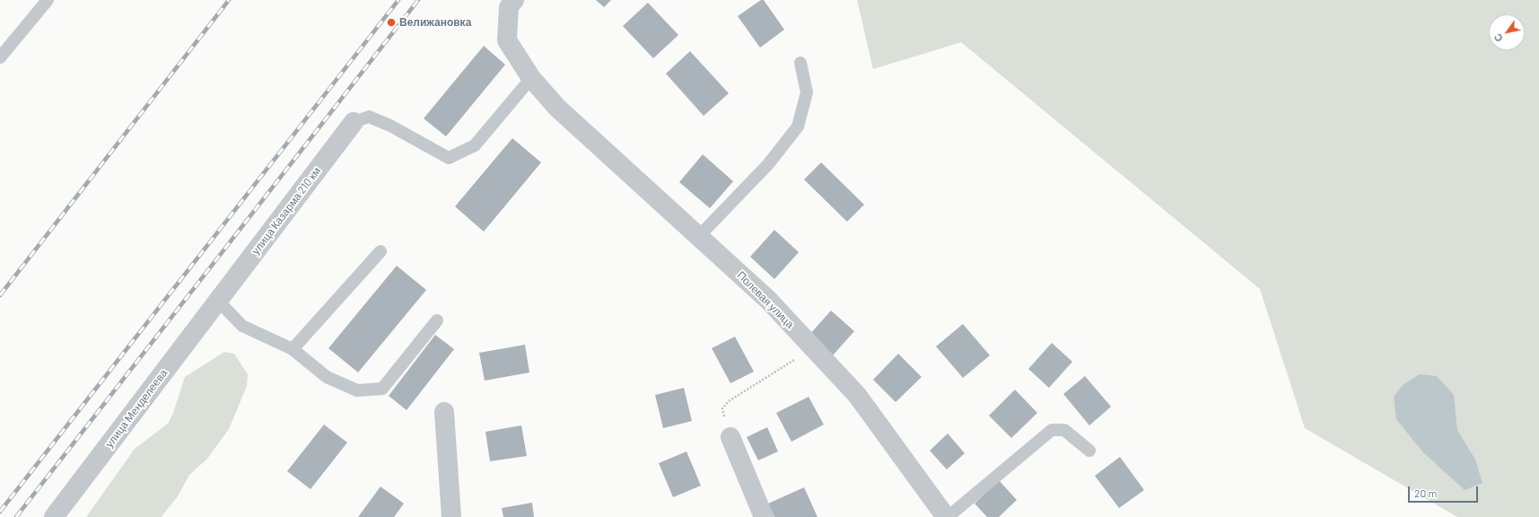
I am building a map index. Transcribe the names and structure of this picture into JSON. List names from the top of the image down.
{
  "streets": {
    "street": ["улица Казарма 210 км", "Полевая улица", "улица Менделеева"]
  },
  "crossings": [
    ["улица Казарма 210 км", "улица Менделеева"]
  ],
  "places": ["Велижановка"],
  "scale_bar": "20 m",
  "north": "bottom left"
}
